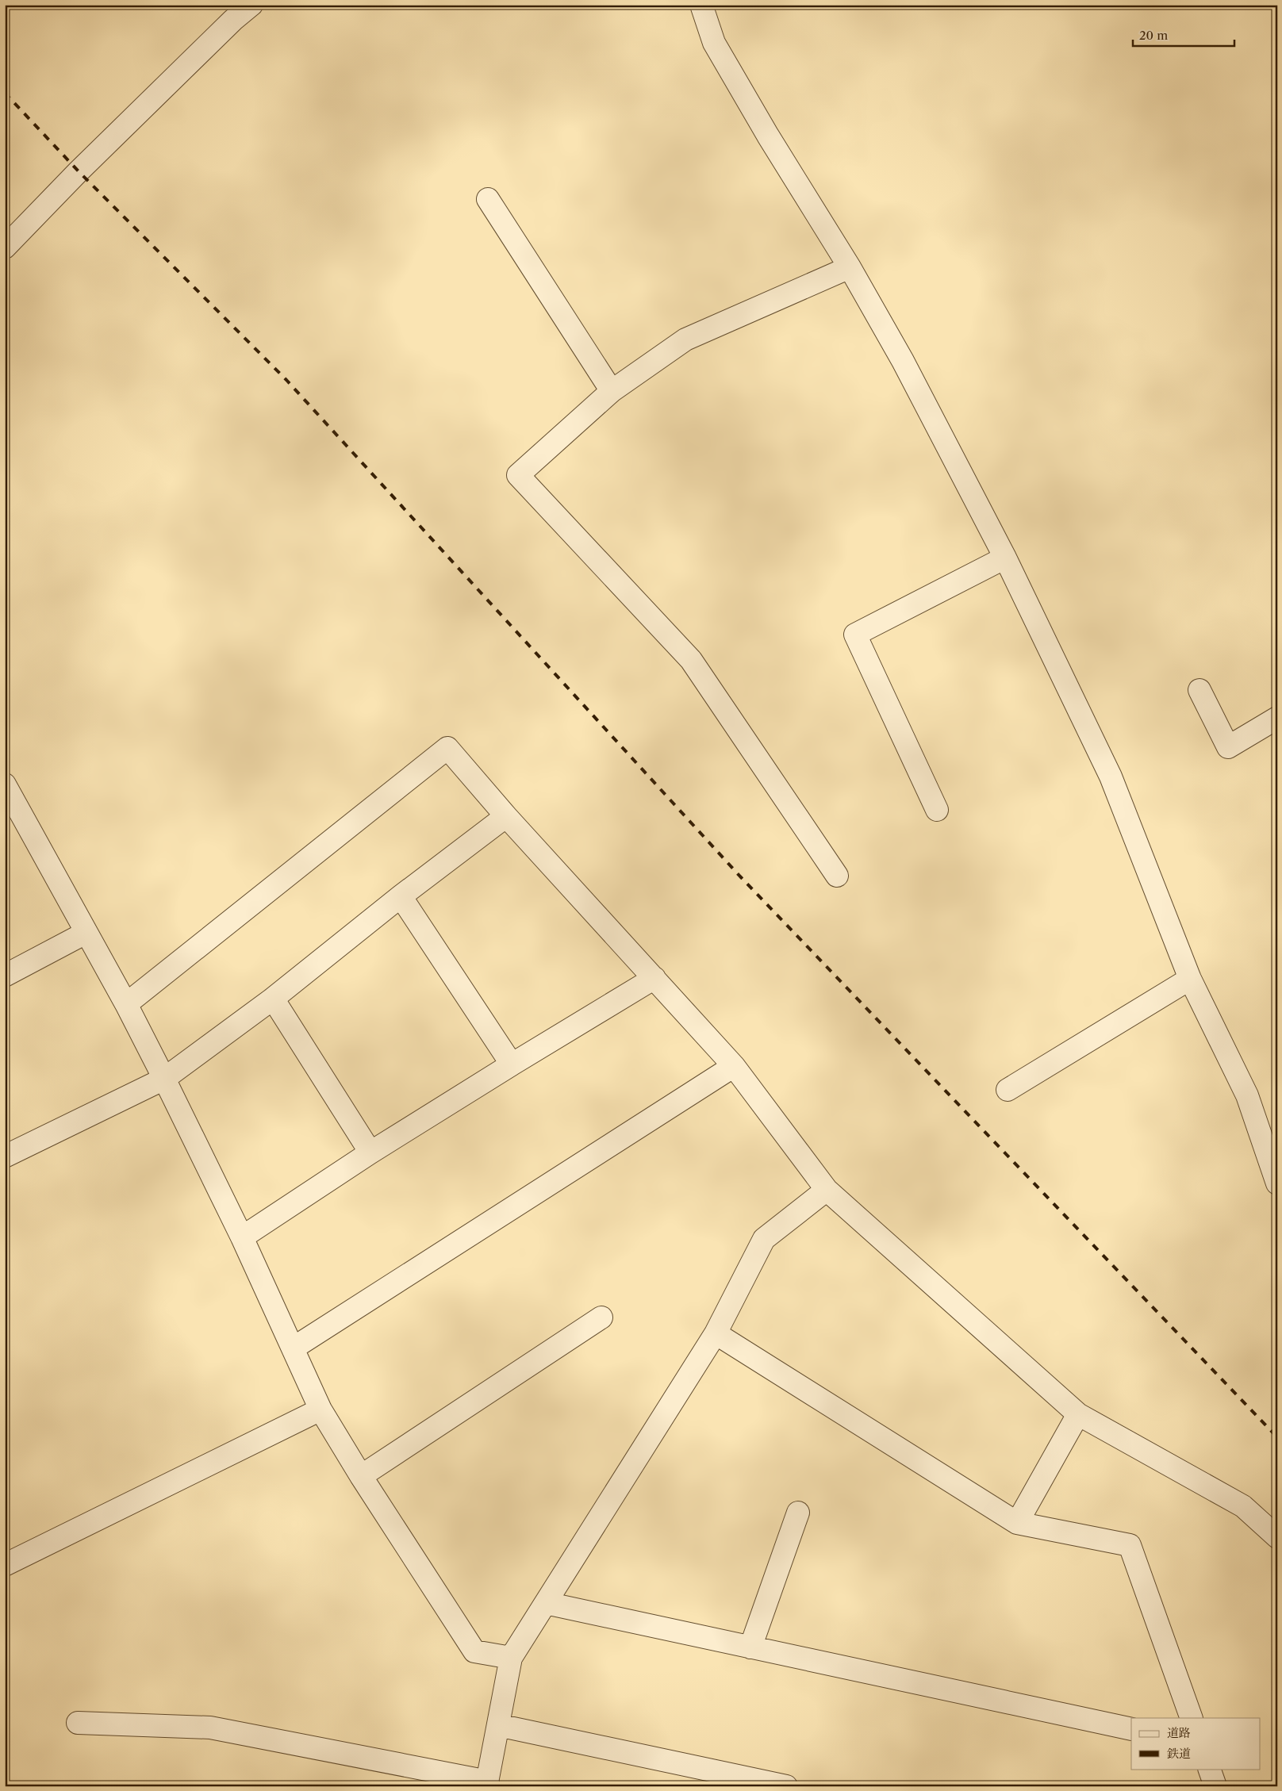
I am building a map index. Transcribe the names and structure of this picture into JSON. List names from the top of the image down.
{
  "legend": ["道路", "鉄道"],
  "scale_bar": "20 m"
}
